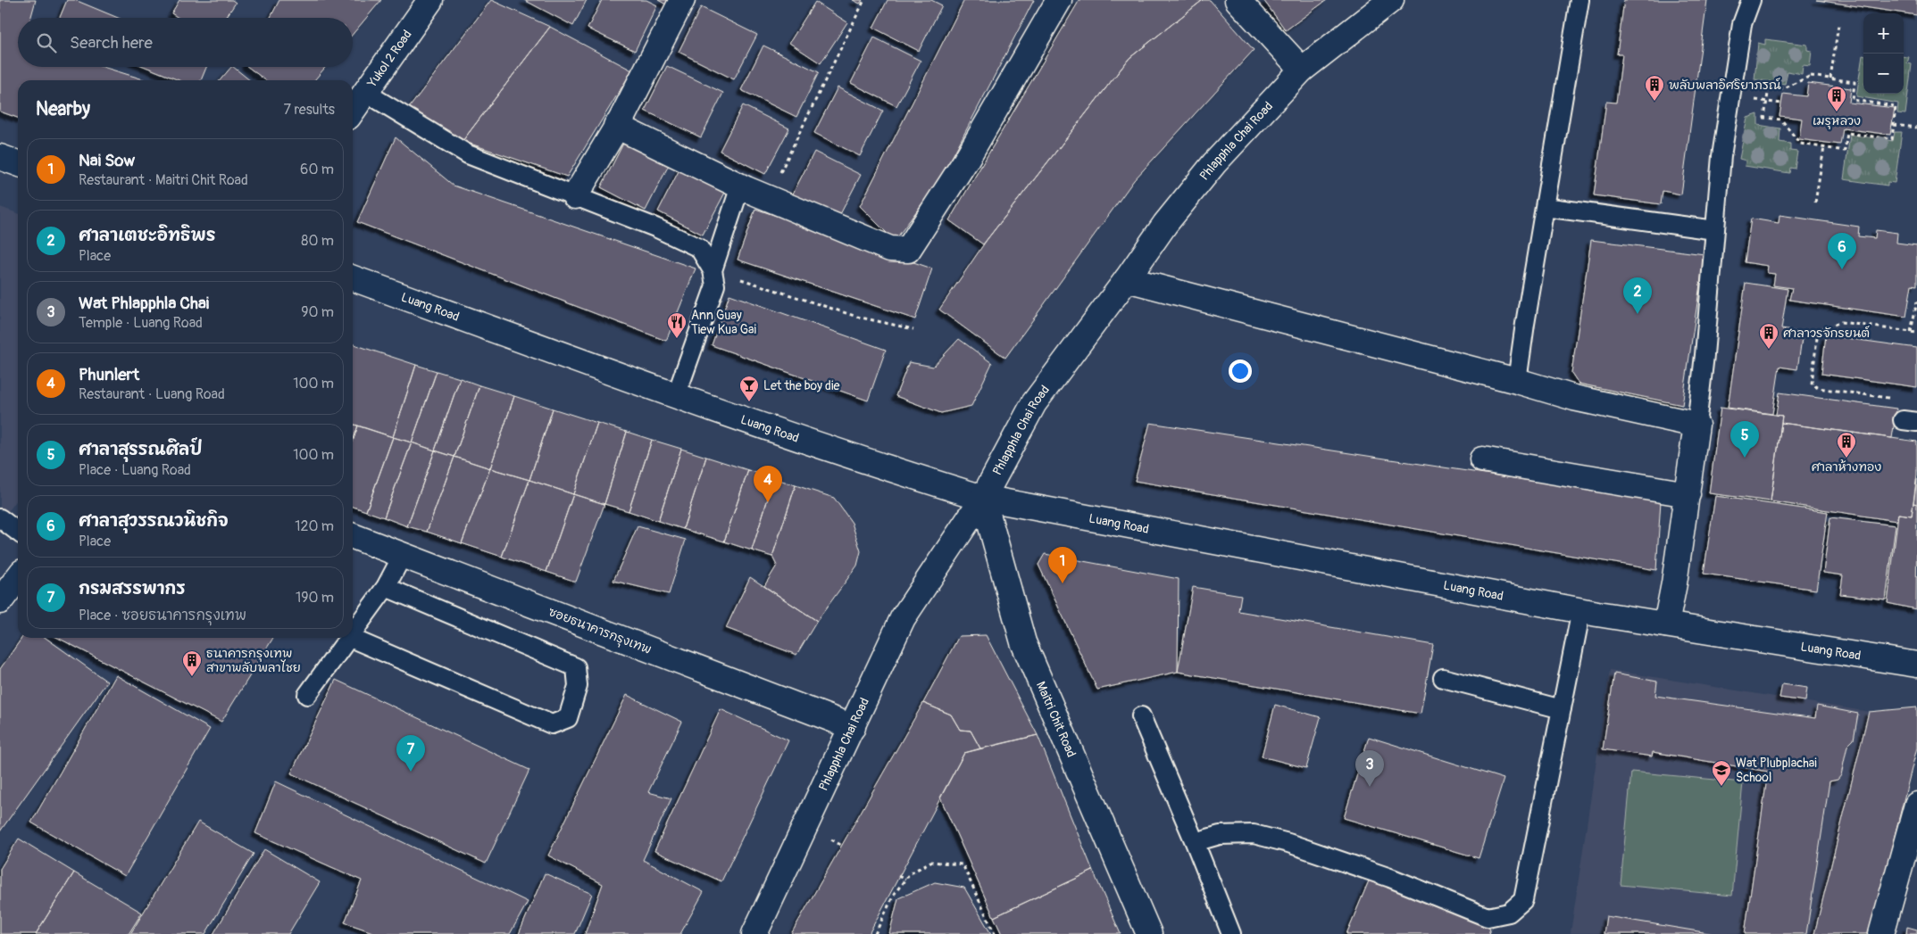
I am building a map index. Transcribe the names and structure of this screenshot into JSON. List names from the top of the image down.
{
  "streets": {
    "street": [
      "Yukol 2 Road",
      "Phlapphla Chai Road",
      "Luang Road",
      "ซอยธนาคารกรุงเทพ",
      "Maitri Chit Road"
    ]
  },
  "crossings": [
    ["Phlapphla Chai Road", "Luang Road"],
    ["Phlapphla Chai Road", "ซอยธนาคารกรุงเทพ"],
    ["Phlapphla Chai Road", "Maitri Chit Road"],
    ["Luang Road", "Maitri Chit Road"]
  ],
  "places": {
    "building": [
      "พลับพลาอิศริยาภรณ์",
      "เมรุหลวง",
      "ศาลาวรจักรยนต์",
      "ศาลาห้างทอง",
      "ธนาคารกรุงเทพ สาขาพลับพลาไชย"
    ],
    "restaurant": ["Ann Guay Tiew Kua Gai"],
    "bar": ["Let the boy die"],
    "school or university": ["Wat Plubplachai School"]
  },
  "page": {
    "map_buttons": ["+", "−"],
    "search": "Search here",
    "heading": ["Nearby", "7 results"],
    "list": [
      {
        "mark": "1",
        "name": "Nai Sow",
        "note": "Restaurant · Maitri Chit Road",
        "value": "60 m"
      },
      {
        "mark": "2",
        "name": "ศาลาเตชะอิทธิพร",
        "note": "Place",
        "value": "80 m"
      },
      {
        "mark": "3",
        "name": "Wat Phlapphla Chai",
        "note": "Temple · Luang Road",
        "value": "90 m"
      },
      {
        "mark": "4",
        "name": "Phunlert",
        "note": "Restaurant · Luang Road",
        "value": "100 m"
      },
      {
        "mark": "5",
        "name": "ศาลาสุรรณศิลป์",
        "note": "Place · Luang Road",
        "value": "100 m"
      },
      {
        "mark": "6",
        "name": "ศาลาสุวรรณวนิชกิจ",
        "note": "Place",
        "value": "120 m"
      },
      {
        "mark": "7",
        "name": "กรมสรรพากร",
        "note": "Place · ซอยธนาคารกรุงเทพ",
        "value": "190 m"
      }
    ],
    "pins": [
      "6",
      "2",
      "5",
      "4",
      "1",
      "7",
      "3"
    ]
  }
}
